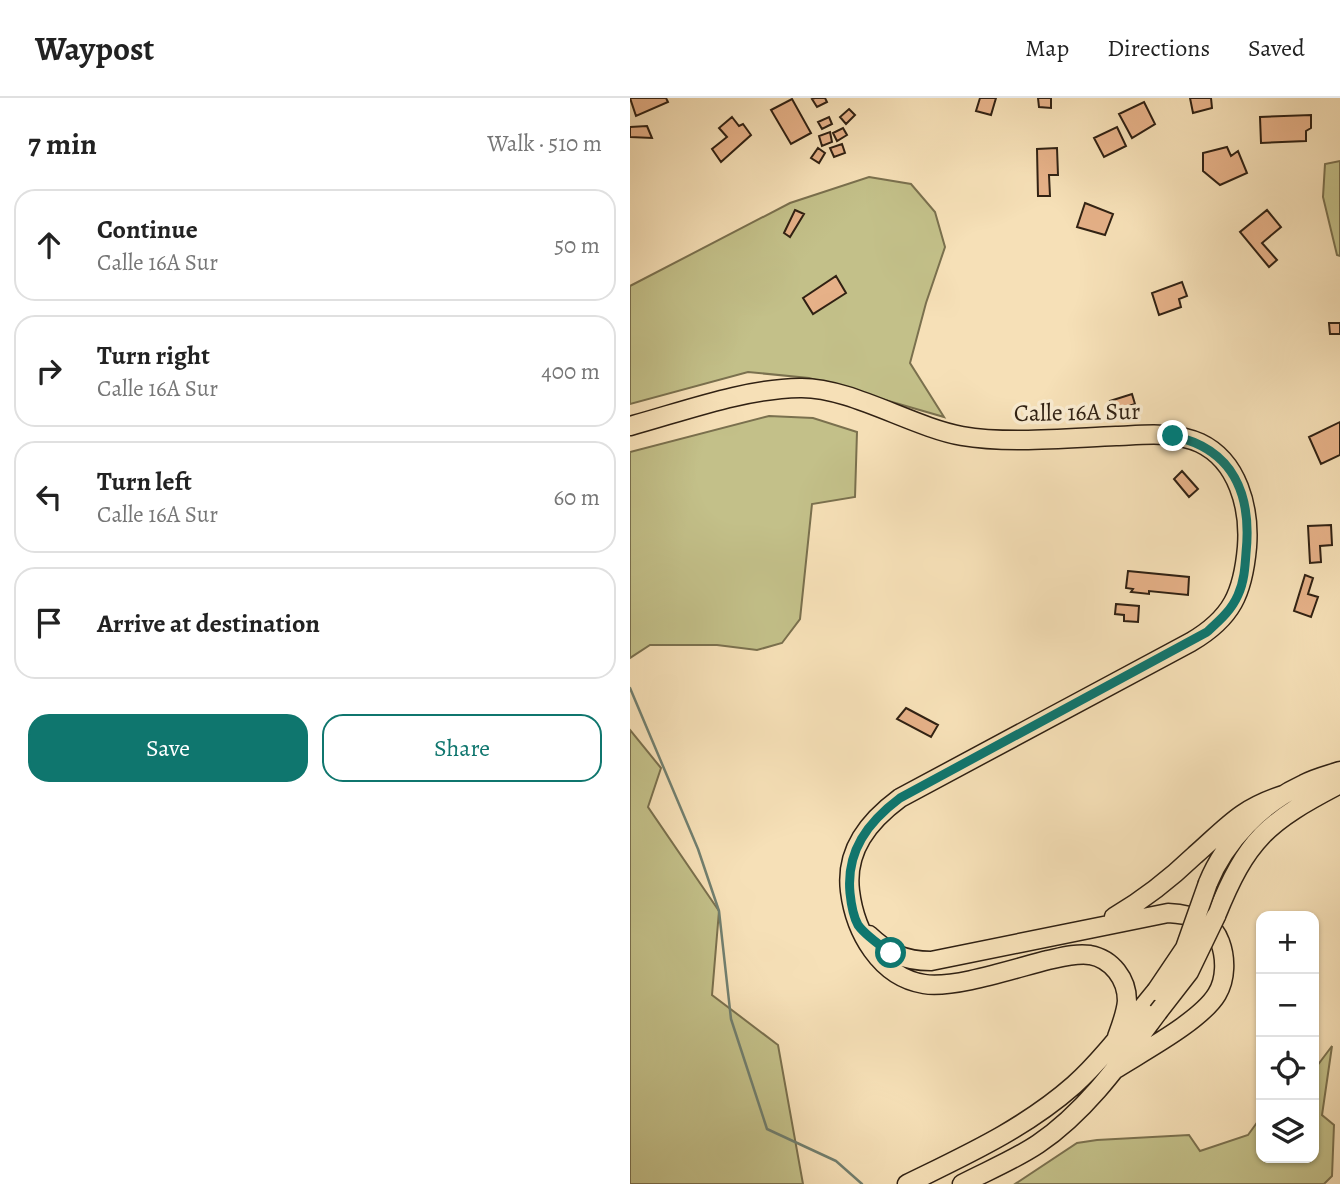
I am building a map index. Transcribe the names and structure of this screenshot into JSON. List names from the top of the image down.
{
  "streets": {
    "main road": ["Calle 16A Sur"]
  },
  "page": {
    "header": "Waypost",
    "nav": ["Map", "Directions", "Saved"],
    "heading": ["7 min", "Walk · 510 m"],
    "list": [
      ["Continue", "Calle 16A Sur", "50 m"],
      ["Turn right", "Calle 16A Sur", "400 m"],
      ["Turn left", "Calle 16A Sur", "60 m"],
      "Arrive at destination"
    ],
    "buttons": ["Save", "Share"],
    "map_buttons": ["+", "−"]
  }
}
